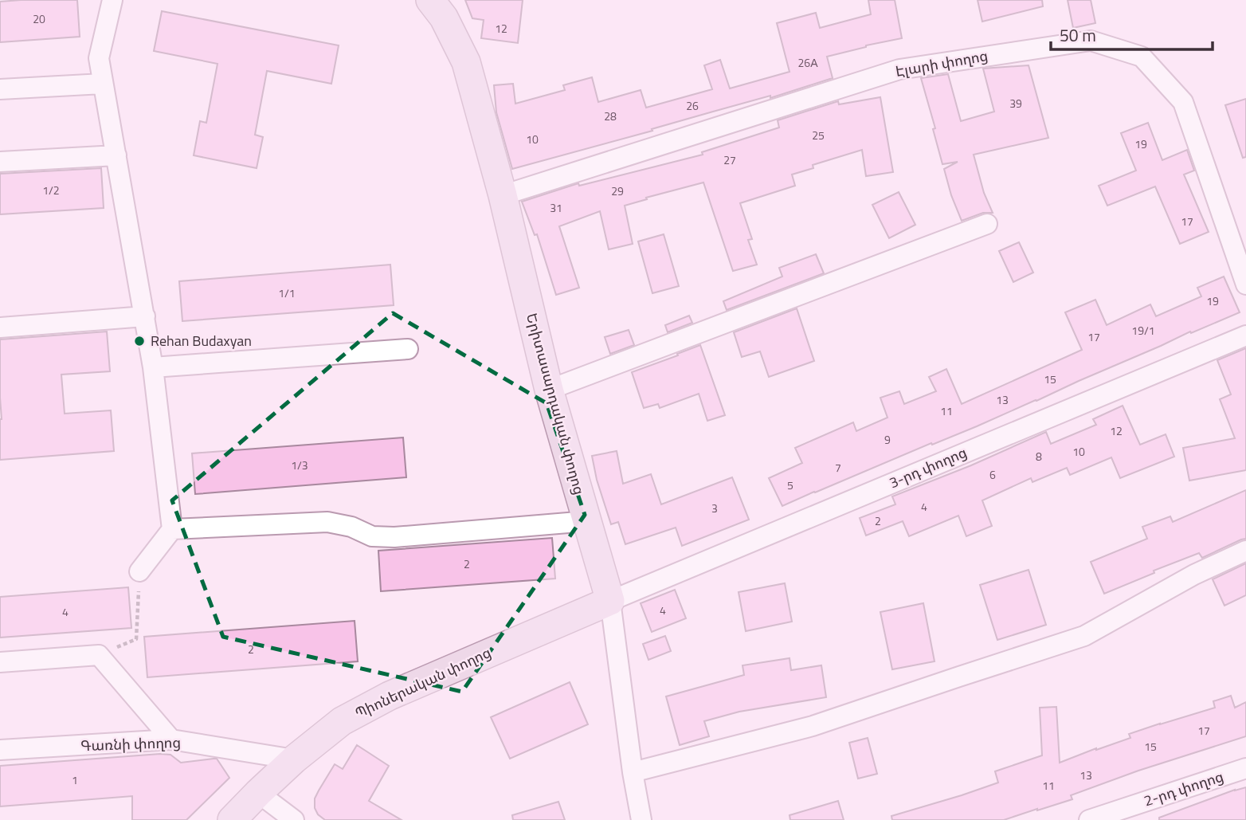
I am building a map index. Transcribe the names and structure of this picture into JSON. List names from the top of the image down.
{
  "streets": {
    "street": [
      "Էլարի փողոց",
      "Երիտասարդական փողոց",
      "3-րդ փողոց",
      "Պիոներական փողոց",
      "Գառնի փողոց",
      "2-րդ փողոց"
    ]
  },
  "crossings": [
    ["Էլարի փողոց", "Երիտասարդական փողոց"],
    ["Երիտասարդական փողոց", "3-րդ փողոց"],
    ["Երիտասարդական փողոց", "Պիոներական փողոց"],
    ["3-րդ փողոց", "Պիոներական փողոց"],
    ["Պիոներական փողոց", "Գառնի փողոց"]
  ],
  "places": ["Rehan Budaxyan"],
  "house_numbers": [
    "20",
    "12",
    "26А",
    "39",
    "26",
    "28",
    "25",
    "10",
    "19",
    "27",
    "1/2",
    "29",
    "31",
    "17",
    "1/1",
    "19",
    "19/1",
    "17",
    "15",
    "13",
    "11",
    "12",
    "9",
    "10",
    "8",
    "1/3",
    "7",
    "6",
    "5",
    "4",
    "3",
    "2",
    "2",
    "4",
    "4",
    "2",
    "17",
    "15",
    "13",
    "1",
    "11"
  ],
  "scale_bar": "50 m"
}
